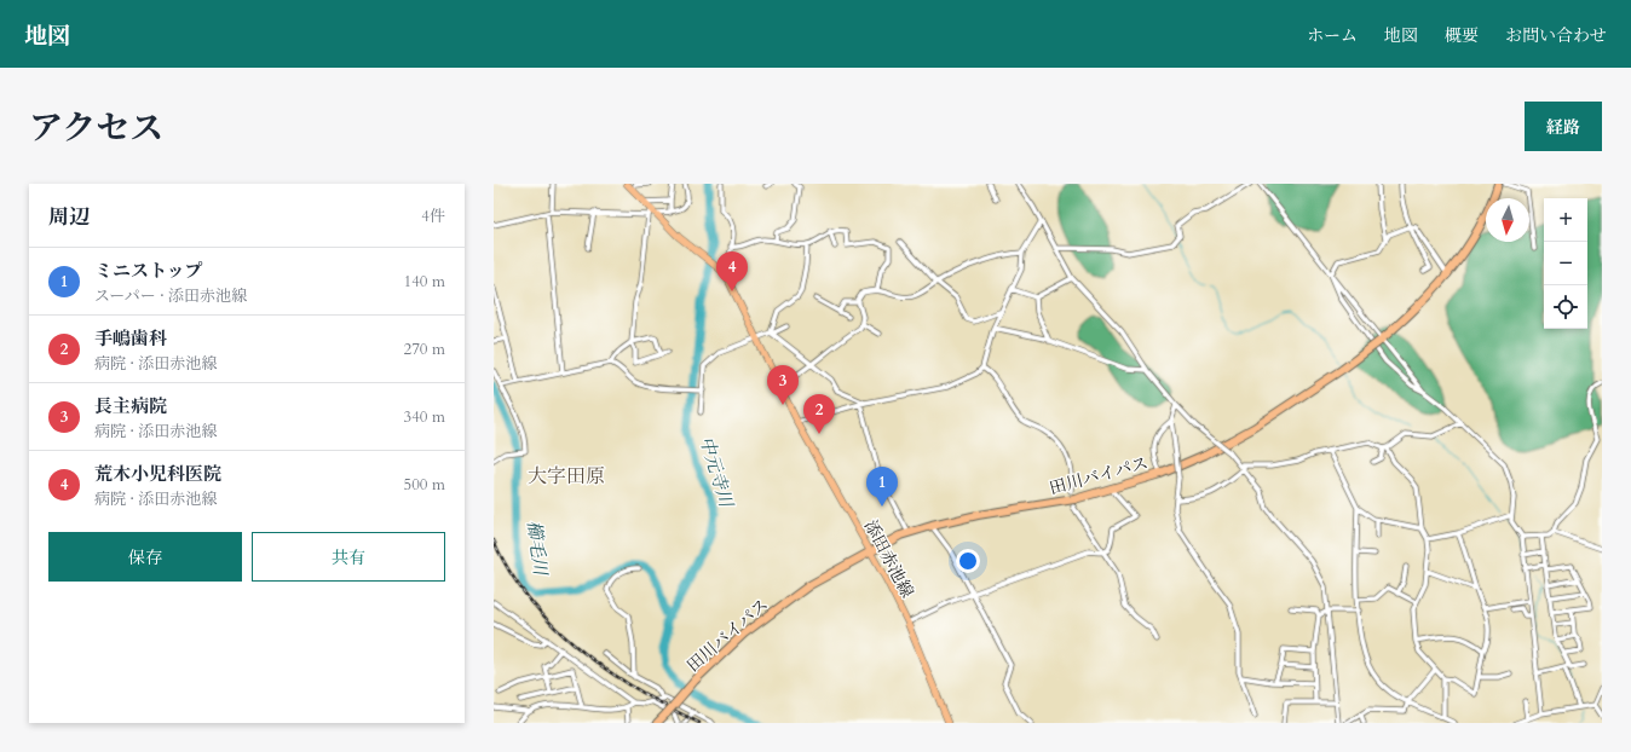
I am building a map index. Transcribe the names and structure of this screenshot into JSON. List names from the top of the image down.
{
  "streets": {
    "highway": ["田川バイパス"],
    "main road": ["添田赤池線"]
  },
  "crossings": [
    ["田川バイパス", "添田赤池線"]
  ],
  "districts": ["大字田原"],
  "water": ["中元寺川", "櫛毛川"],
  "north": "bottom",
  "page": {
    "header": "地図",
    "nav": [
      "ホーム",
      "地図",
      "概要",
      "お問い合わせ"
    ],
    "title": "アクセス",
    "buttons": [
      "経路",
      ["保存", "共有"]
    ],
    "heading": ["周辺", "4件"],
    "map_buttons": ["+", "−"],
    "list": [
      {
        "mark": "1",
        "name": "ミニストップ",
        "note": "スーパー · 添田赤池線",
        "value": "140 m"
      },
      {
        "mark": "2",
        "name": "手嶋歯科",
        "note": "病院 · 添田赤池線",
        "value": "270 m"
      },
      {
        "mark": "3",
        "name": "長主病院",
        "note": "病院 · 添田赤池線",
        "value": "340 m"
      },
      {
        "mark": "4",
        "name": "荒木小児科医院",
        "note": "病院 · 添田赤池線",
        "value": "500 m"
      }
    ],
    "pins": [
      "4",
      "3",
      "2",
      "1"
    ]
  }
}
